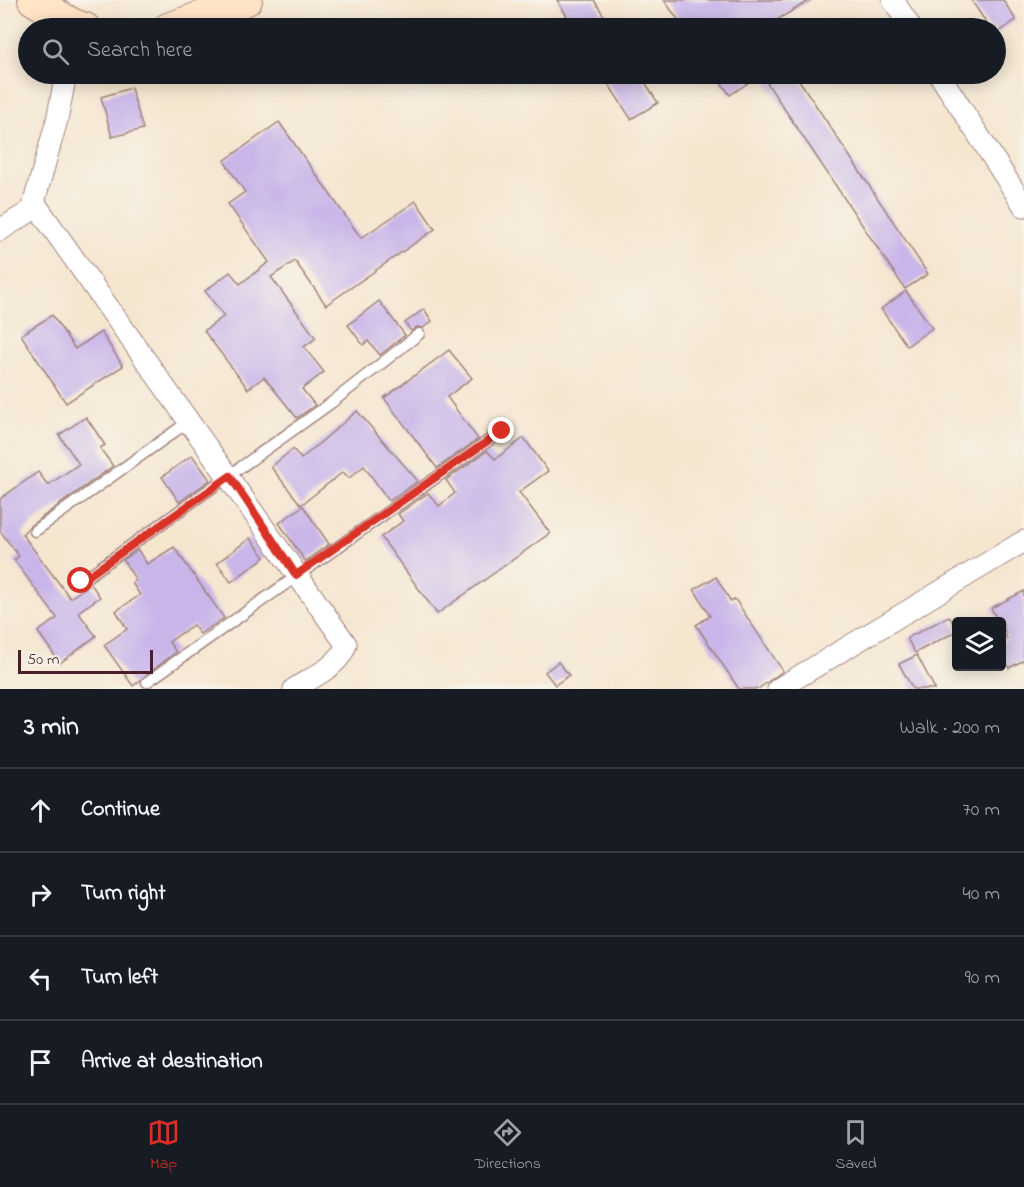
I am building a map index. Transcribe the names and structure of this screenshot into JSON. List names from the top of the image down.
{
  "scale_bar": "50 m",
  "page": {
    "search": "Search here",
    "scale": "50 m",
    "heading": ["3 min", "Walk · 200 m"],
    "list": [
      ["Continue", "70 m"],
      ["Turn right", "40 m"],
      ["Turn left", "90 m"],
      "Arrive at destination"
    ],
    "nav": ["Map", "Directions", "Saved"]
  }
}
